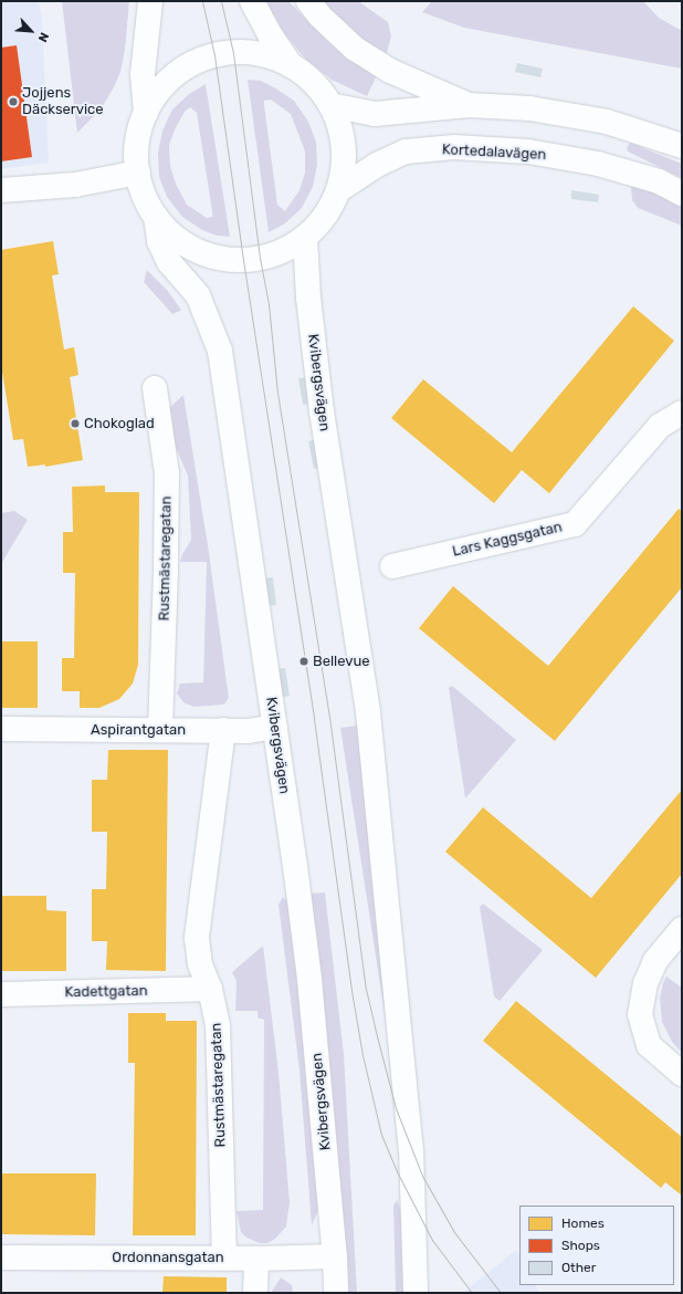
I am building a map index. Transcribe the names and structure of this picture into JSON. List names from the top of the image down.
{
  "streets": {
    "street": [
      "Kortedalavägen",
      "Kvibergsvägen",
      "Lars Kaggsgatan",
      "Rustmästaregatan",
      "Aspirantgatan",
      "Kadettgatan",
      "Ordonnansgatan"
    ]
  },
  "crossings": [
    ["Kvibergsvägen", "Aspirantgatan"],
    ["Kvibergsvägen", "Ordonnansgatan"],
    ["Rustmästaregatan", "Aspirantgatan"],
    ["Rustmästaregatan", "Kadettgatan"],
    ["Rustmästaregatan", "Ordonnansgatan"]
  ],
  "places": ["Jojjens Däckservice", "Chokoglad", "Bellevue"],
  "legend": ["Homes", "Shops", "Other"],
  "north": "bottom right"
}
